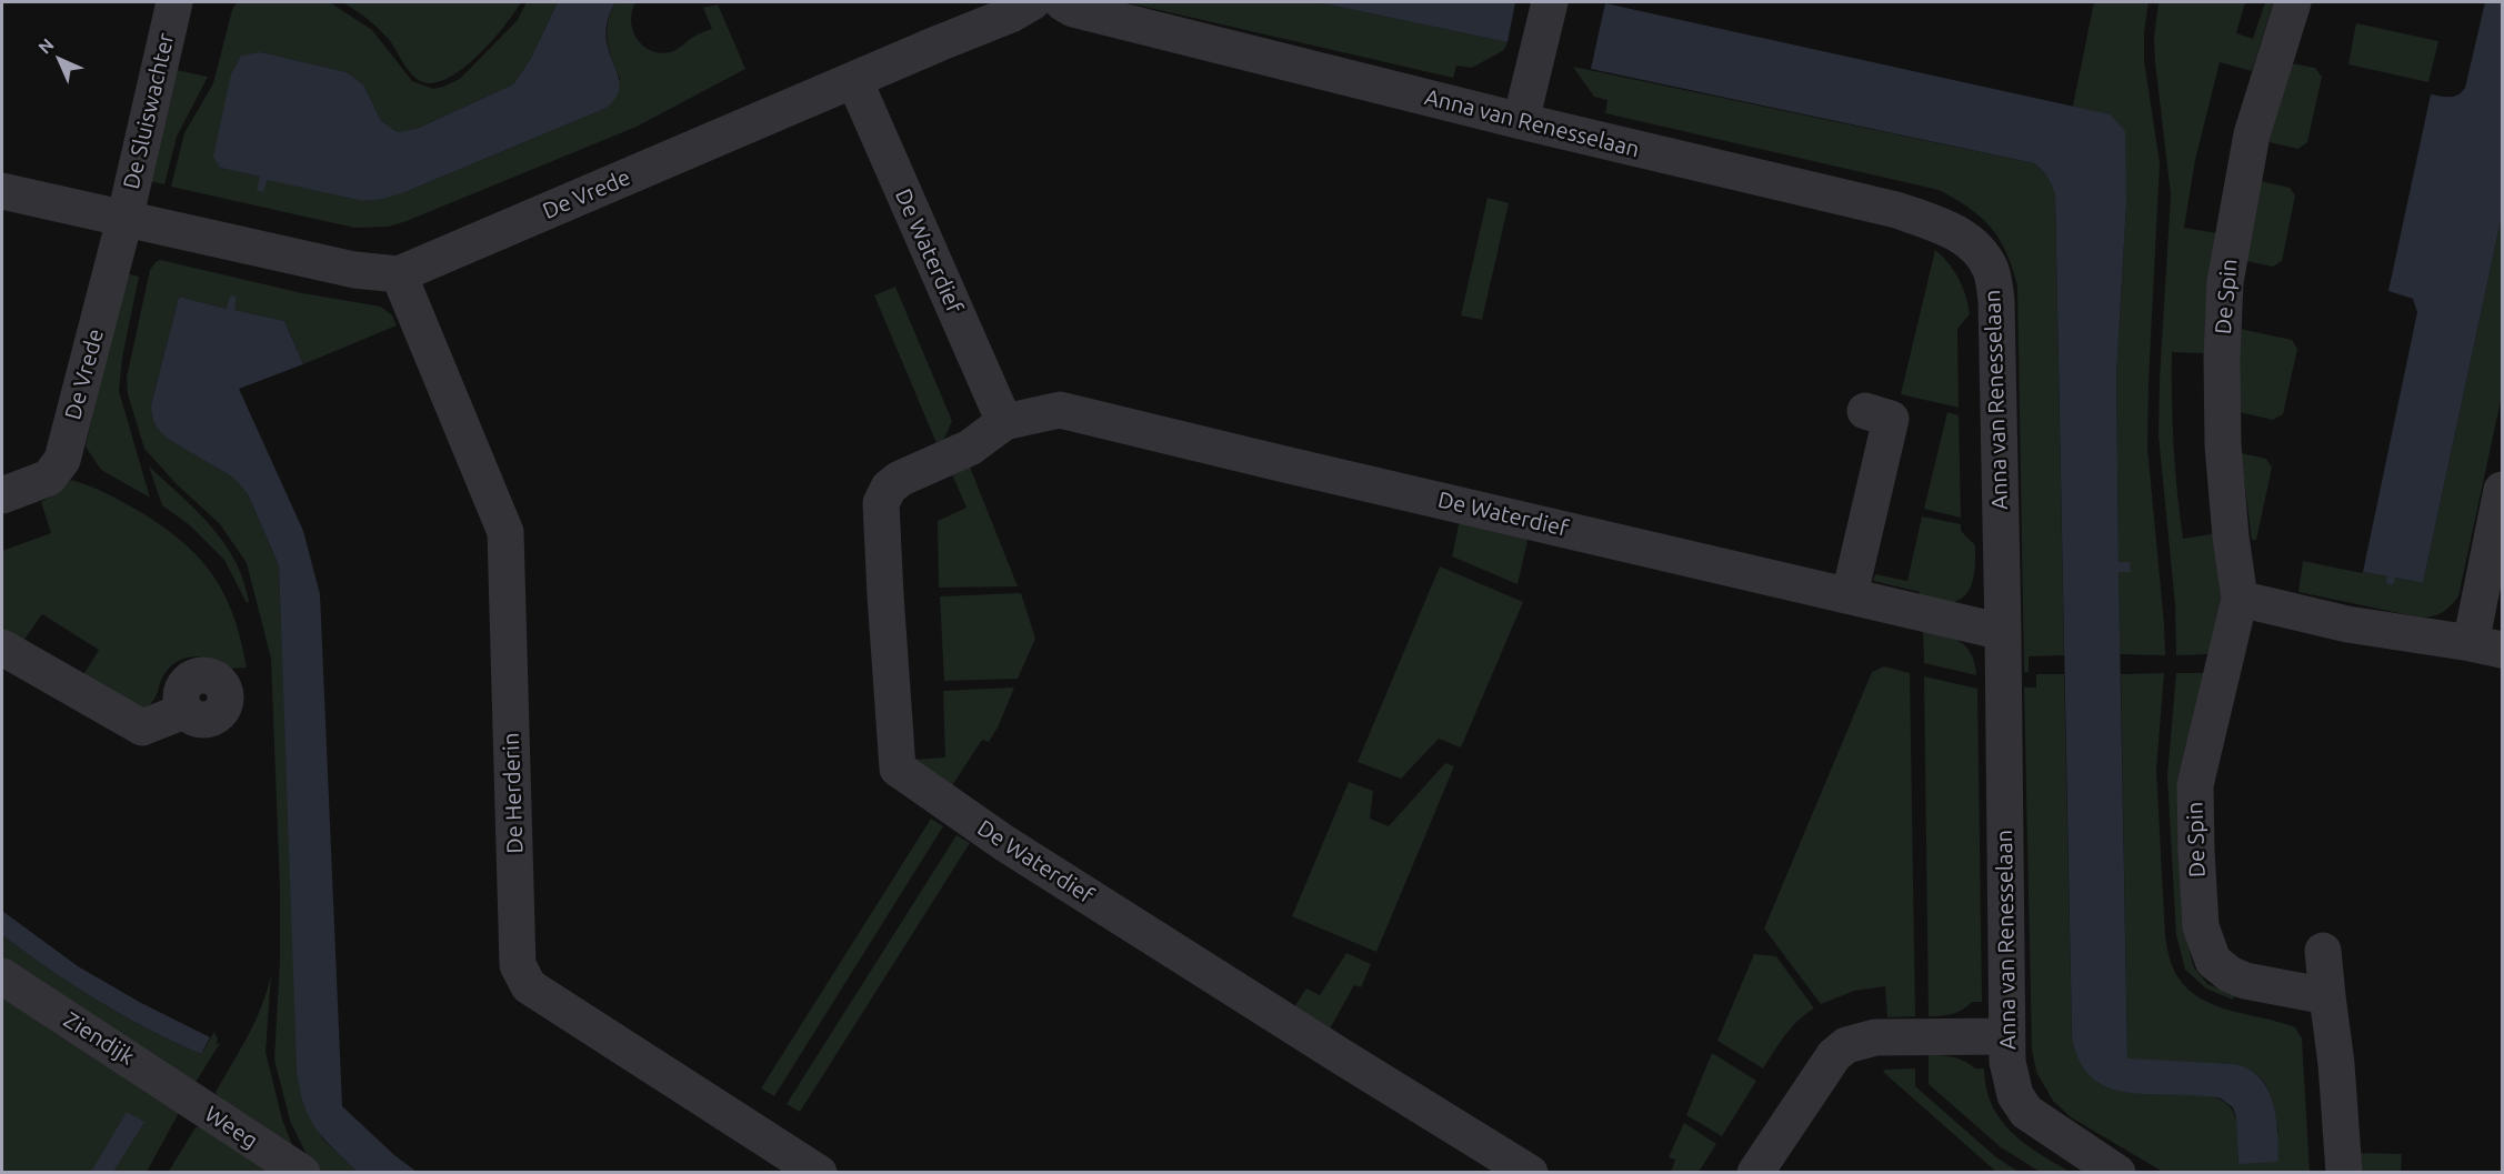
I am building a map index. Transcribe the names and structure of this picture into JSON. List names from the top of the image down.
{
  "streets": {
    "street": [
      "De Sluiswachter",
      "Anna van Renesselaan",
      "De Vrede",
      "De Waterdief",
      "De Spin",
      "De Herderin",
      "Ziendijk",
      "Weeg"
    ]
  },
  "crossings": [
    ["De Sluiswachter", "De Vrede"],
    ["Anna van Renesselaan", "De Waterdief"],
    ["De Vrede", "De Waterdief"],
    ["De Vrede", "De Herderin"],
    ["Ziendijk", "Weeg"]
  ],
  "north": "top left"
}
